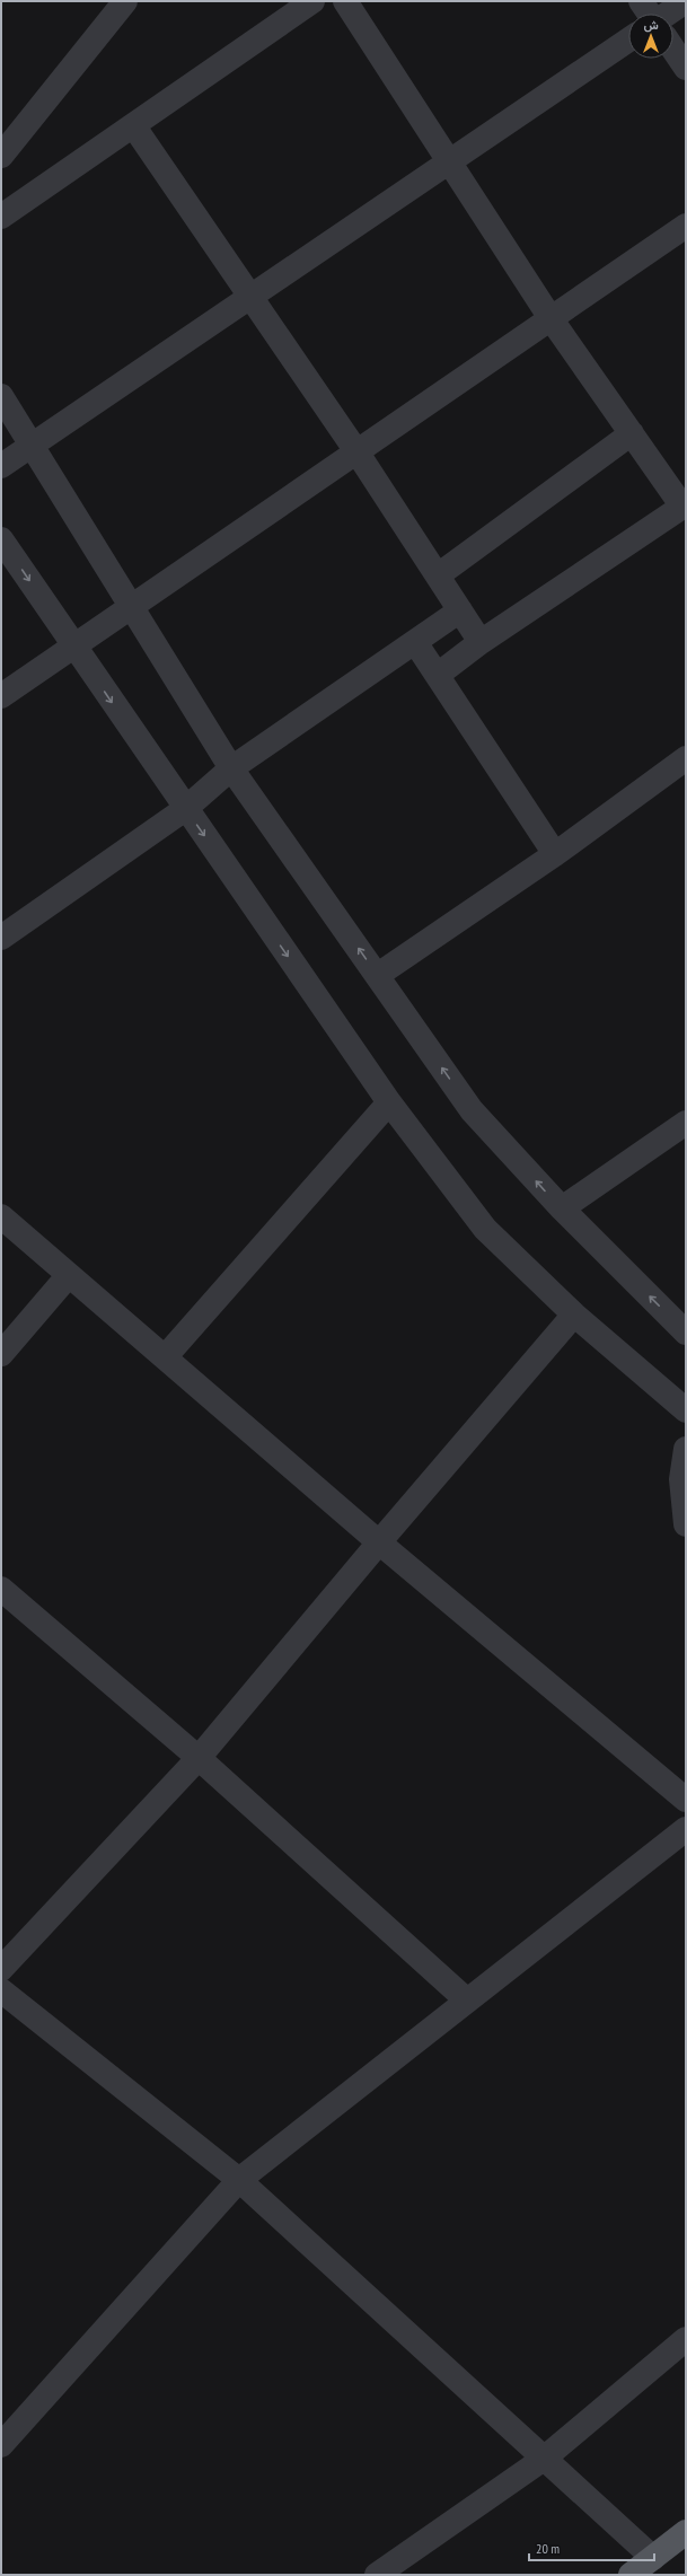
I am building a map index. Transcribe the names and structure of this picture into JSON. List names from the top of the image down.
{
  "scale_bar": "20 m",
  "north": "top"
}
